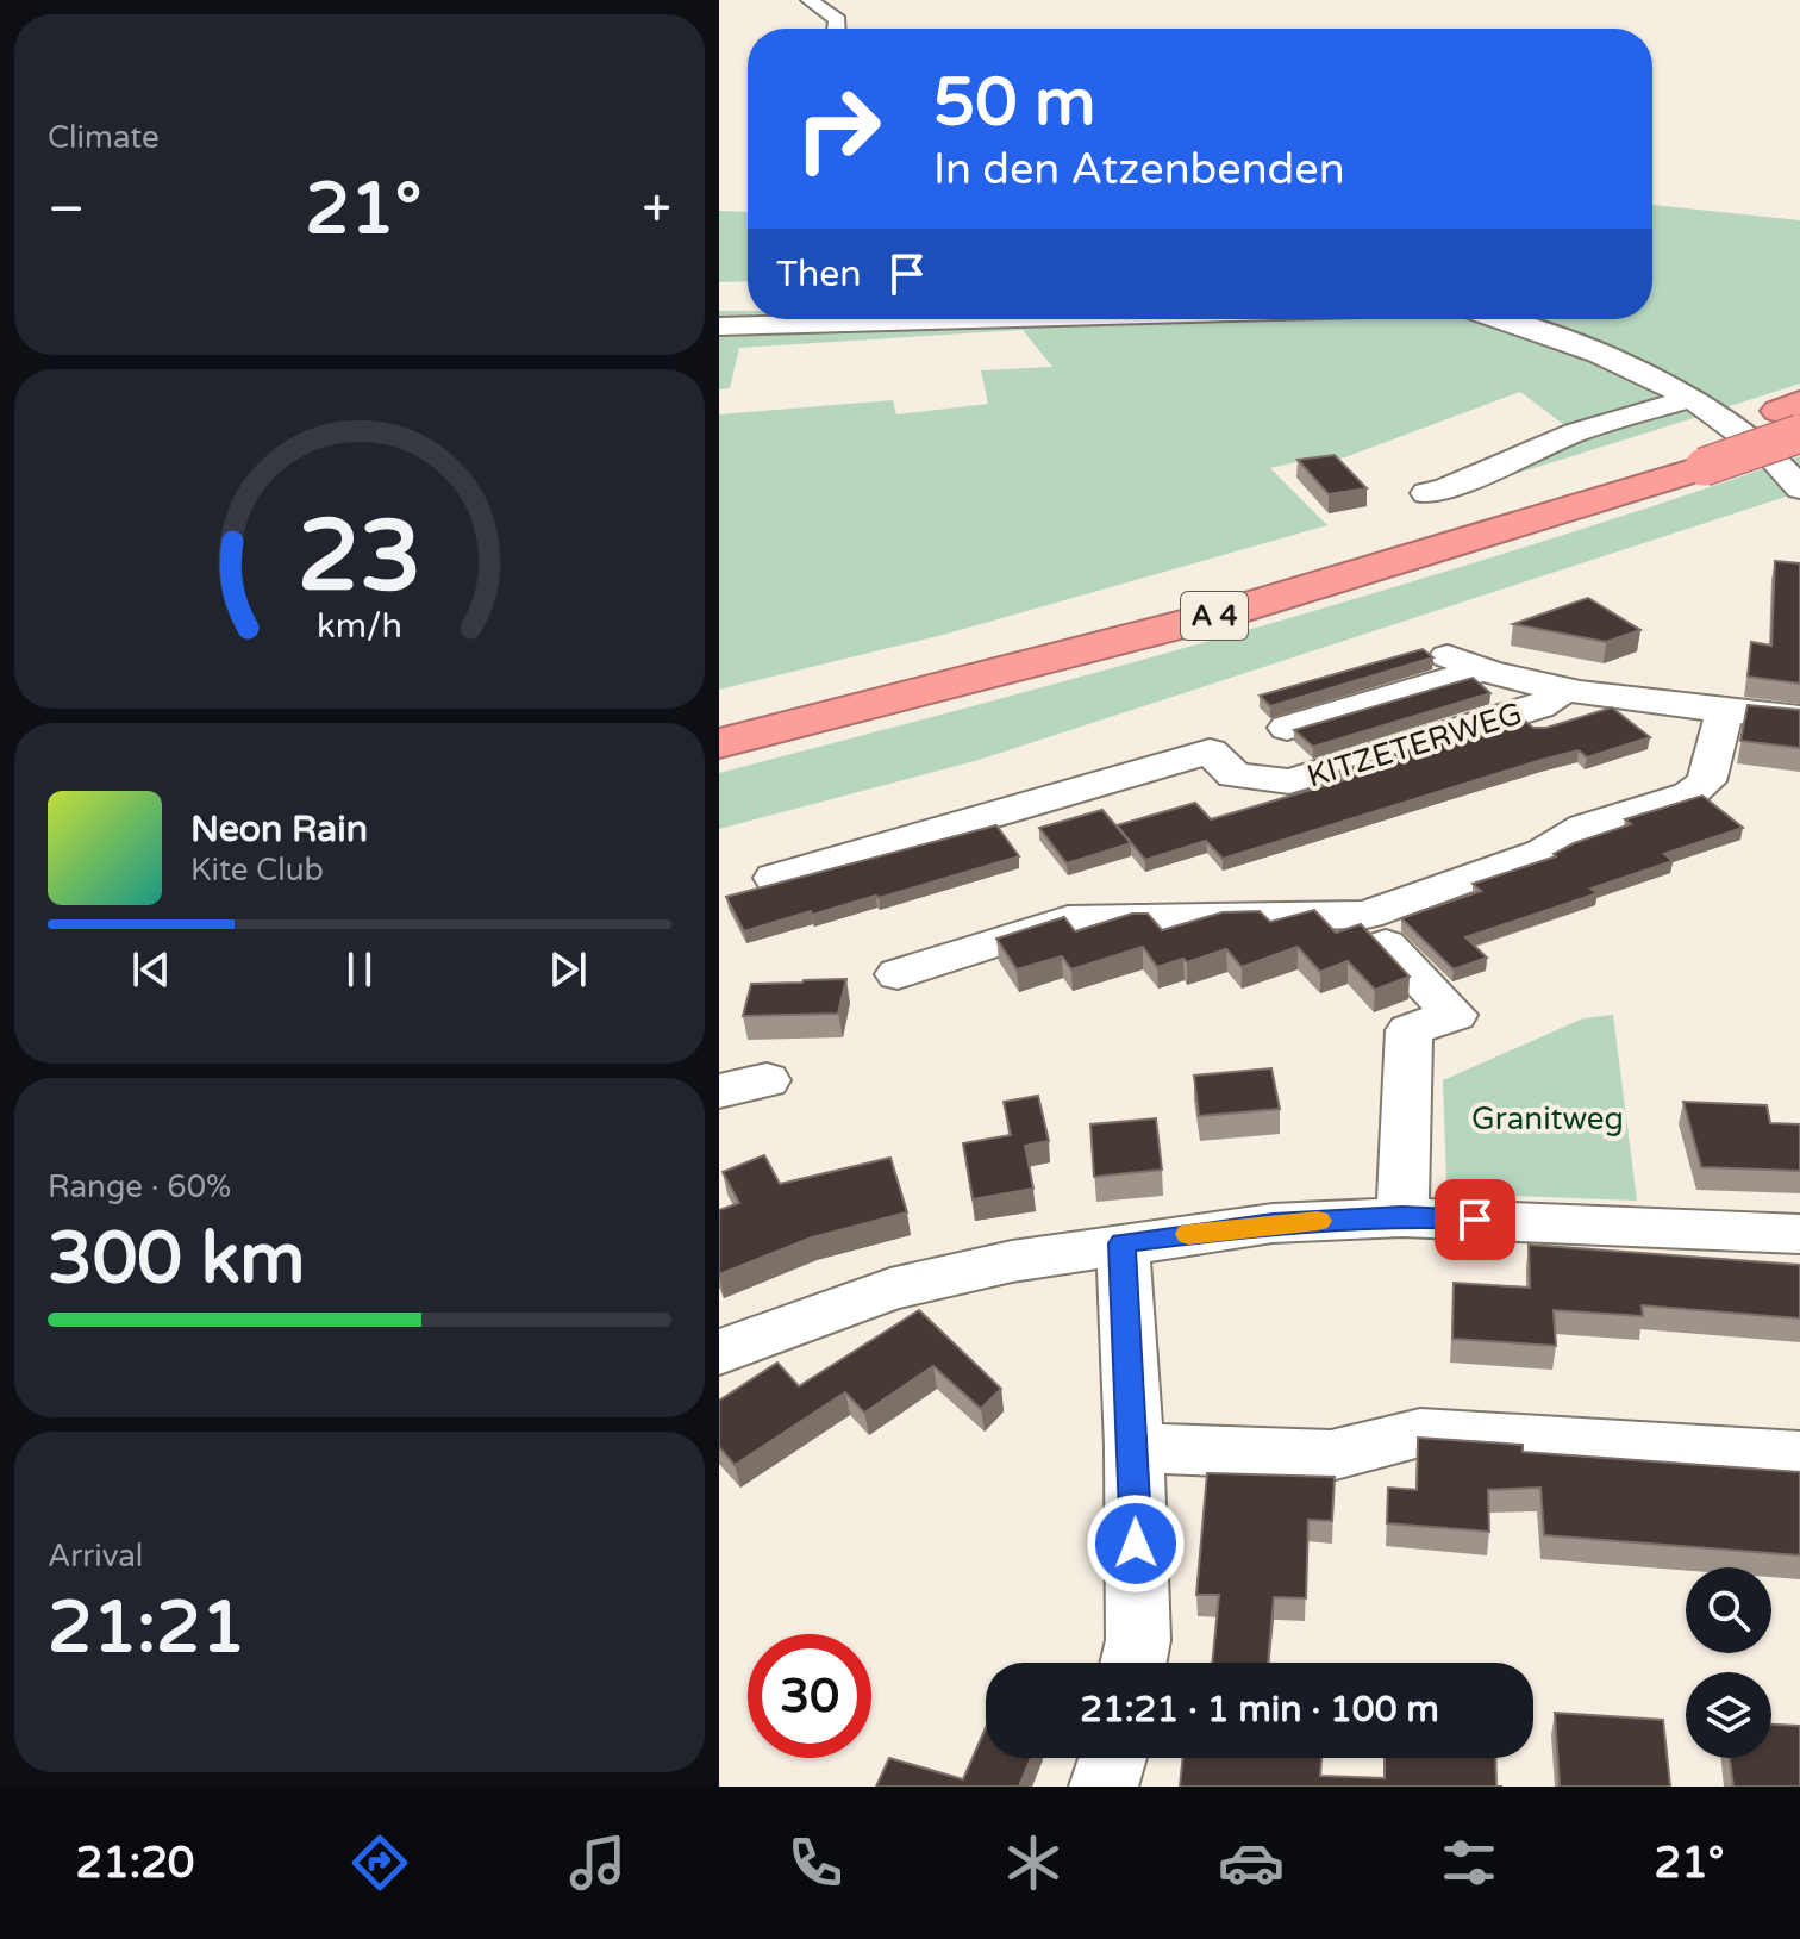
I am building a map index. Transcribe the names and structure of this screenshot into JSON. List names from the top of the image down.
{
  "streets": {
    "highway": ["A 4"],
    "street": ["KITZETERWEG"]
  },
  "parks": ["Granitweg"],
  "page": {
    "tile": [
      "Climate",
      ["Range · 60%", "300 km"],
      ["Arrival", "21:21"]
    ],
    "turn": ["50 m", "In den Atzenbenden"],
    "heat": ["−", "21°", "+"],
    "then": "Then",
    "song": ["Neon Rain", "Kite Club"],
    "limit": "30",
    "trip": "21:21 · 1 min · 100 m",
    "tabs": ["21:20", "21°"],
    "gauge": ["23", "km/h"]
  }
}
